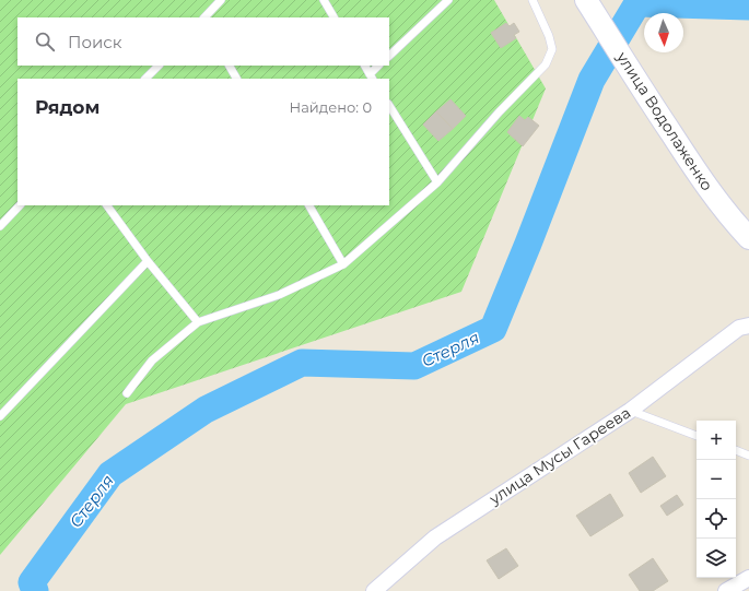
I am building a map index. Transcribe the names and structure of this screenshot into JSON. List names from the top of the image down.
{
  "streets": {
    "main road": ["улица Водолаженко"],
    "street": ["улица Мусы Гареева"]
  },
  "water": ["Стерля"],
  "north": "bottom",
  "page": {
    "search": "Поиск",
    "heading": ["Рядом", "Найдено: 0"],
    "map_buttons": ["+", "−"]
  }
}
